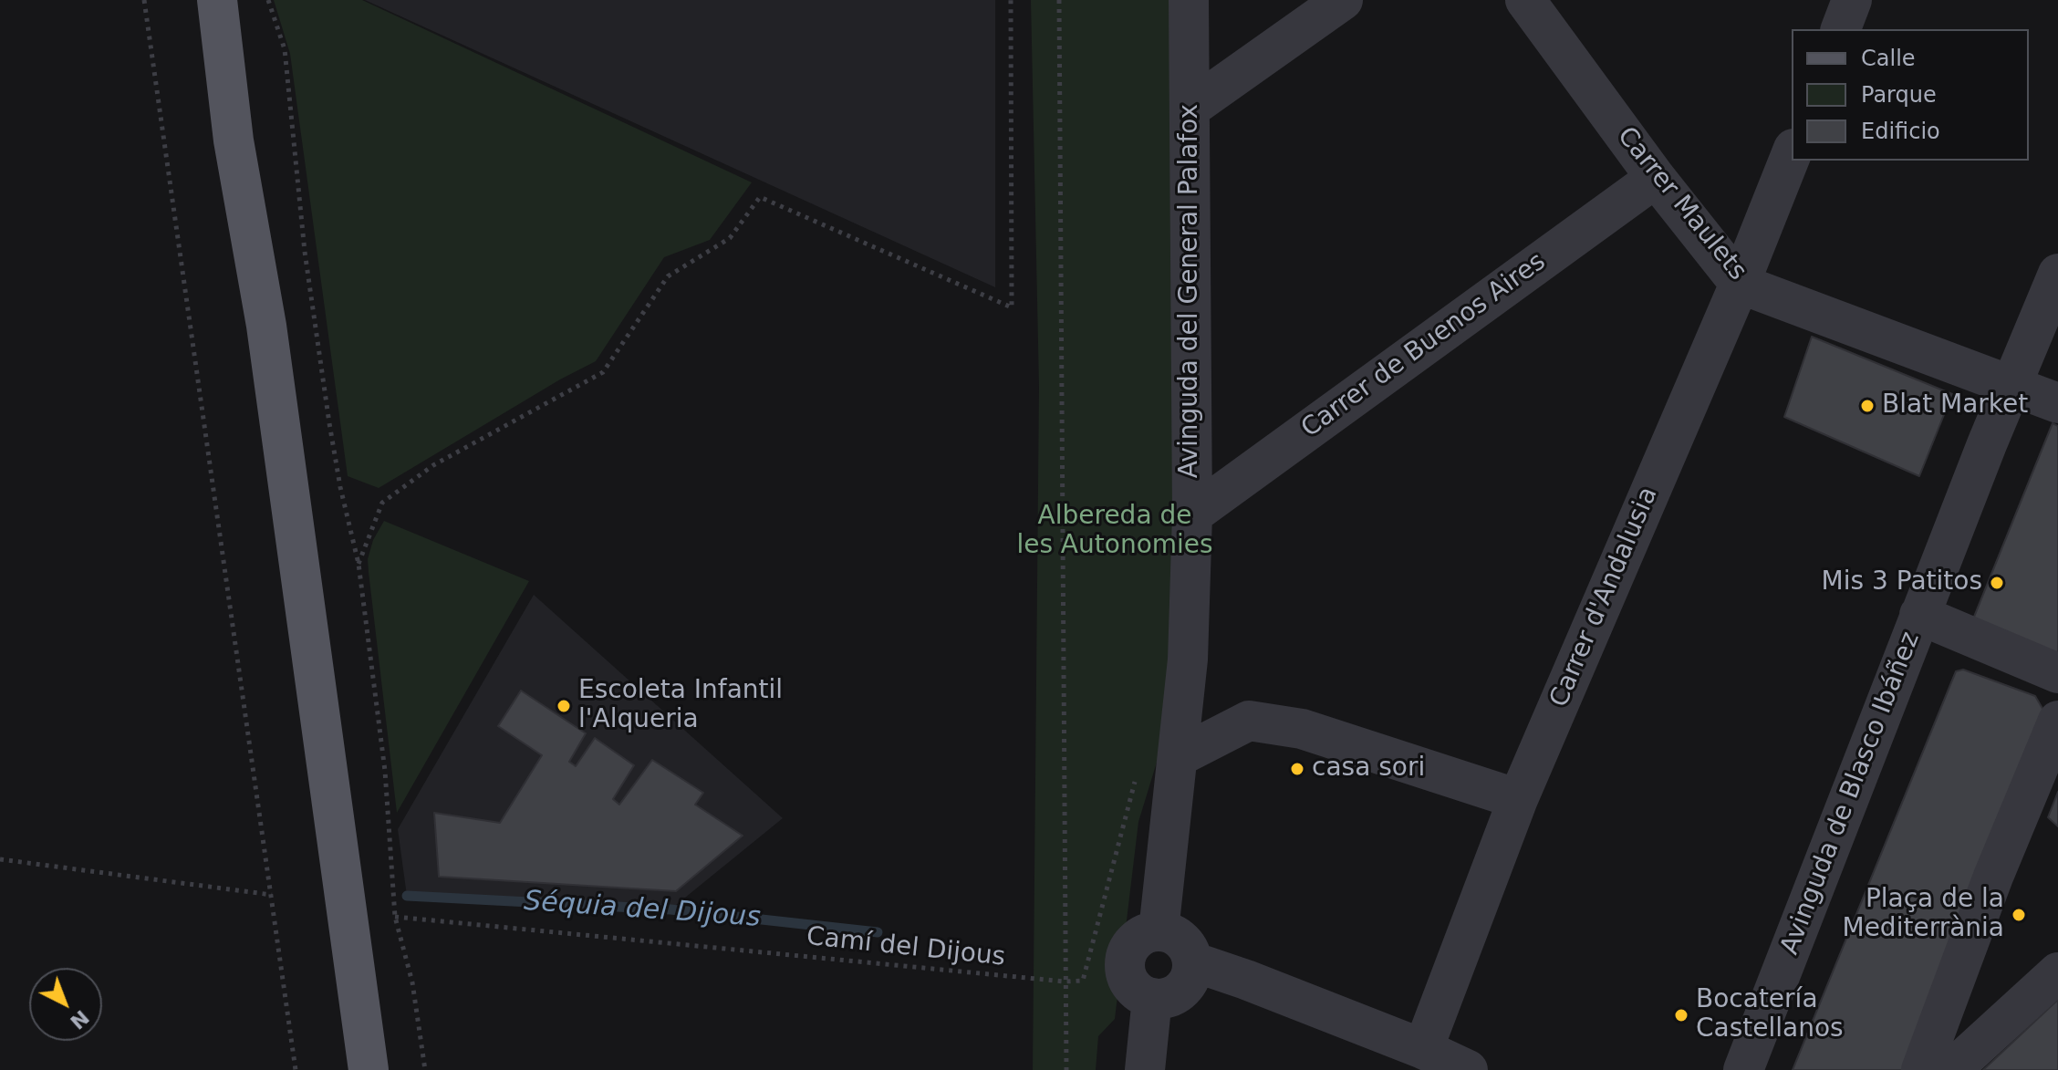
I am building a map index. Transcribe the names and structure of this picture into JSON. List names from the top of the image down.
{
  "streets": {
    "street": [
      "Carrer Maulets",
      "Avinguda del General Palafox",
      "Carrer de Buenos Aires",
      "Carrer d'Andalusia",
      "Avinguda de Blasco Ibáñez"
    ],
    "path": ["Camí del Dijous"]
  },
  "crossings": [
    ["Carrer Maulets", "Carrer de Buenos Aires"],
    ["Carrer Maulets", "Carrer d'Andalusia"],
    ["Carrer Maulets", "Avinguda de Blasco Ibáñez"],
    ["Avinguda del General Palafox", "Carrer de Buenos Aires"]
  ],
  "water": ["Séquia del Dijous"],
  "parks": ["Albereda de les Autonomies"],
  "places": [
    "Blat Market",
    "Mis 3 Patitos",
    "Escoleta Infantil l'Alqueria",
    "casa sori",
    "Plaça de la Mediterrània",
    "Bocatería Castellanos"
  ],
  "legend": ["Calle", "Parque", "Edificio"],
  "north": "bottom right"
}
